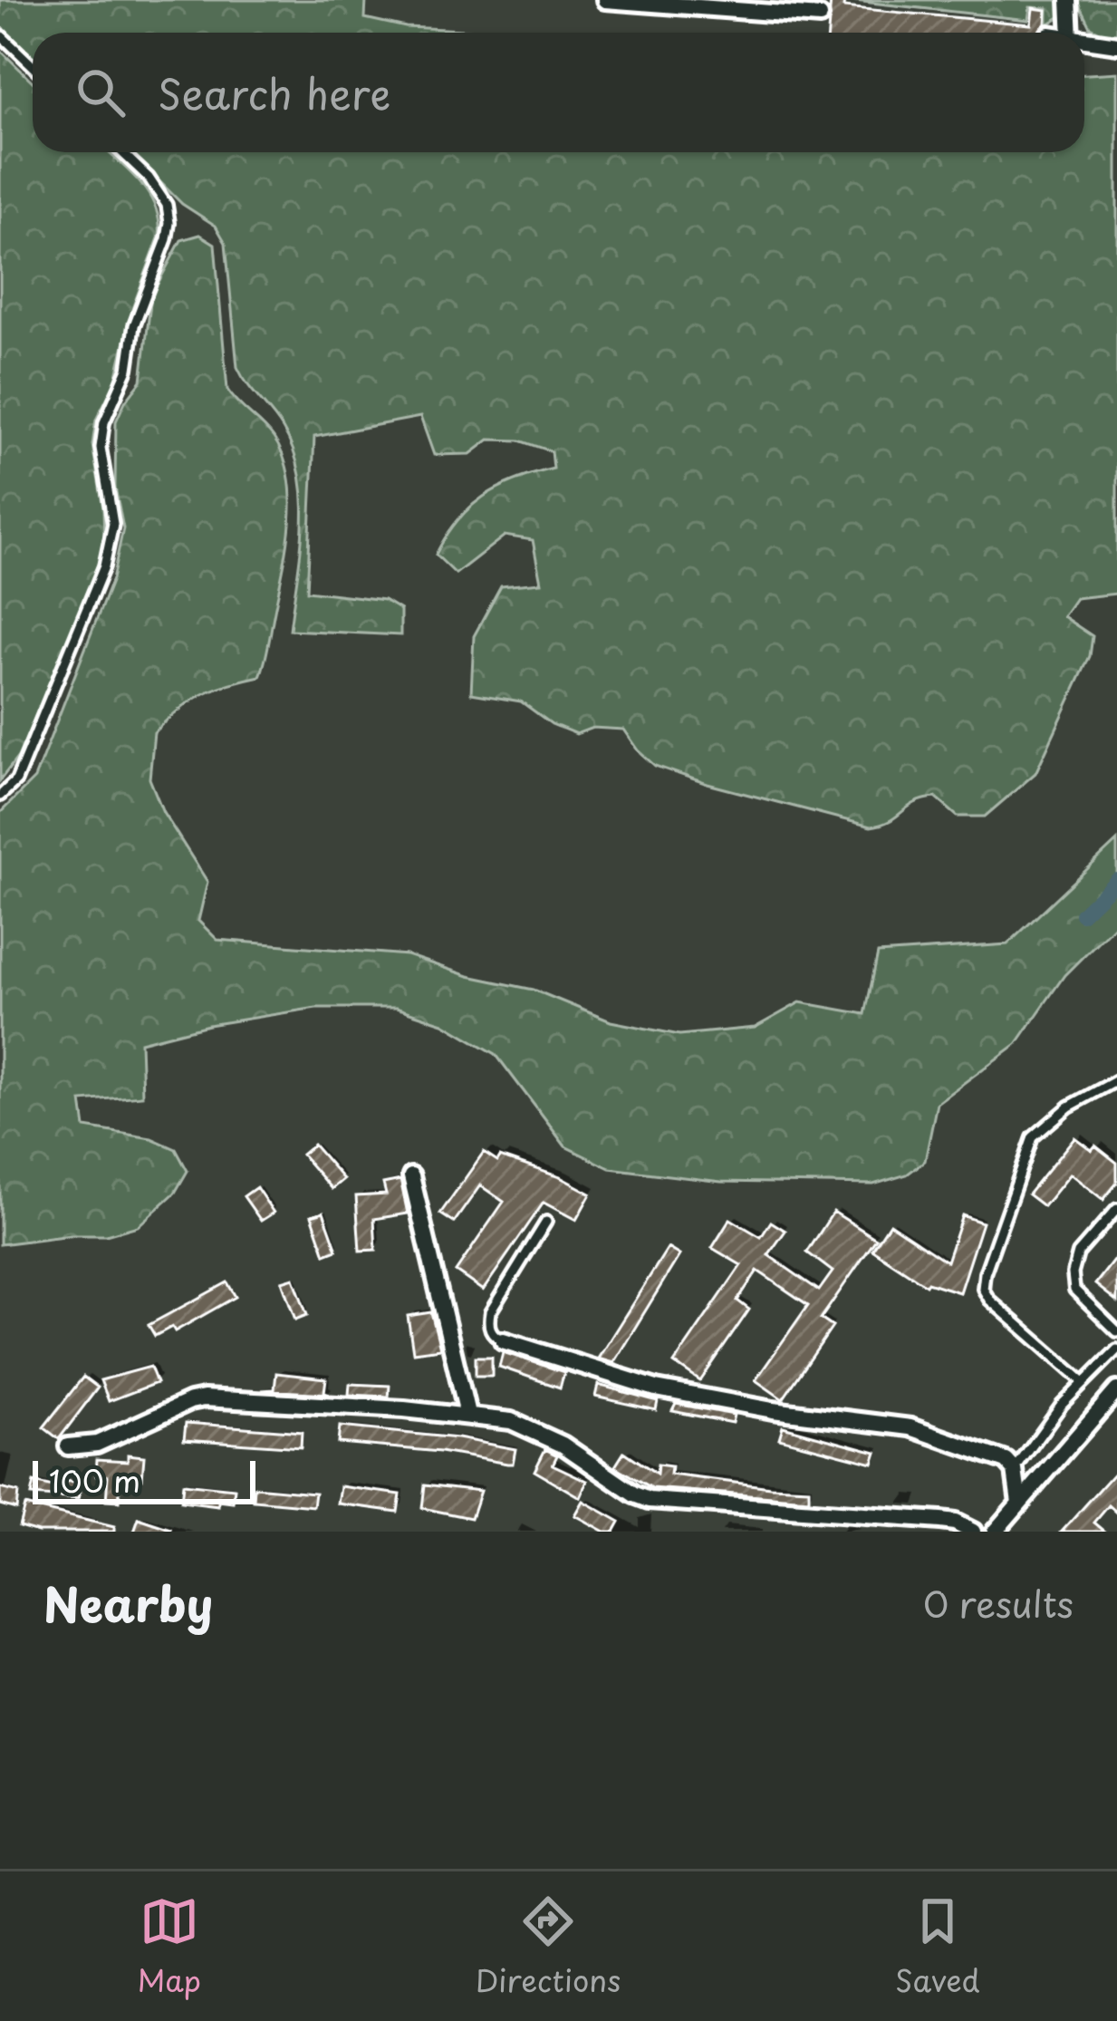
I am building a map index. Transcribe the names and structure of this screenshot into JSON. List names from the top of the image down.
{
  "scale_bar": "100 m",
  "page": {
    "search": "Search here",
    "scale": "100 m",
    "heading": ["Nearby", "0 results"],
    "nav": ["Map", "Directions", "Saved"]
  }
}
